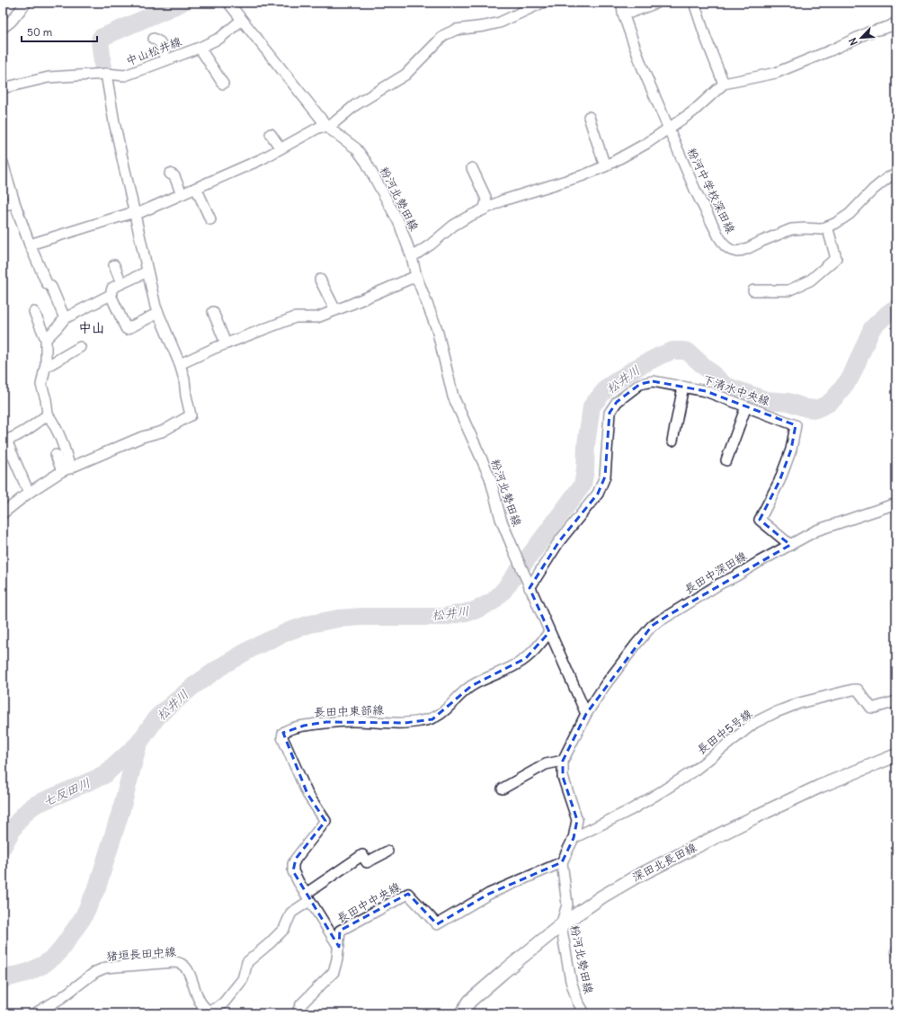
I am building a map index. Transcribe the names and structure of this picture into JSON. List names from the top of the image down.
{
  "streets": {
    "street": [
      "中山松井線",
      "粉河中学校深田線",
      "粉河北勢田線",
      "下清水中央線",
      "長田中深田線",
      "長田中東部線",
      "長田中5号線",
      "深田北長田線",
      "長田中中央線",
      "猪垣長田中線"
    ]
  },
  "crossings": [
    ["中山松井線", "粉河北勢田線"],
    ["粉河北勢田線", "下清水中央線"],
    ["粉河北勢田線", "長田中深田線"],
    ["粉河北勢田線", "長田中東部線"],
    ["粉河北勢田線", "深田北長田線"],
    ["粉河北勢田線", "長田中中央線"],
    ["下清水中央線", "長田中深田線"],
    ["長田中東部線", "長田中中央線"],
    ["長田中東部線", "猪垣長田中線"]
  ],
  "districts": ["中山"],
  "water": ["松井川", "七反田川"],
  "scale_bar": "50 m",
  "north": "bottom left"
}
